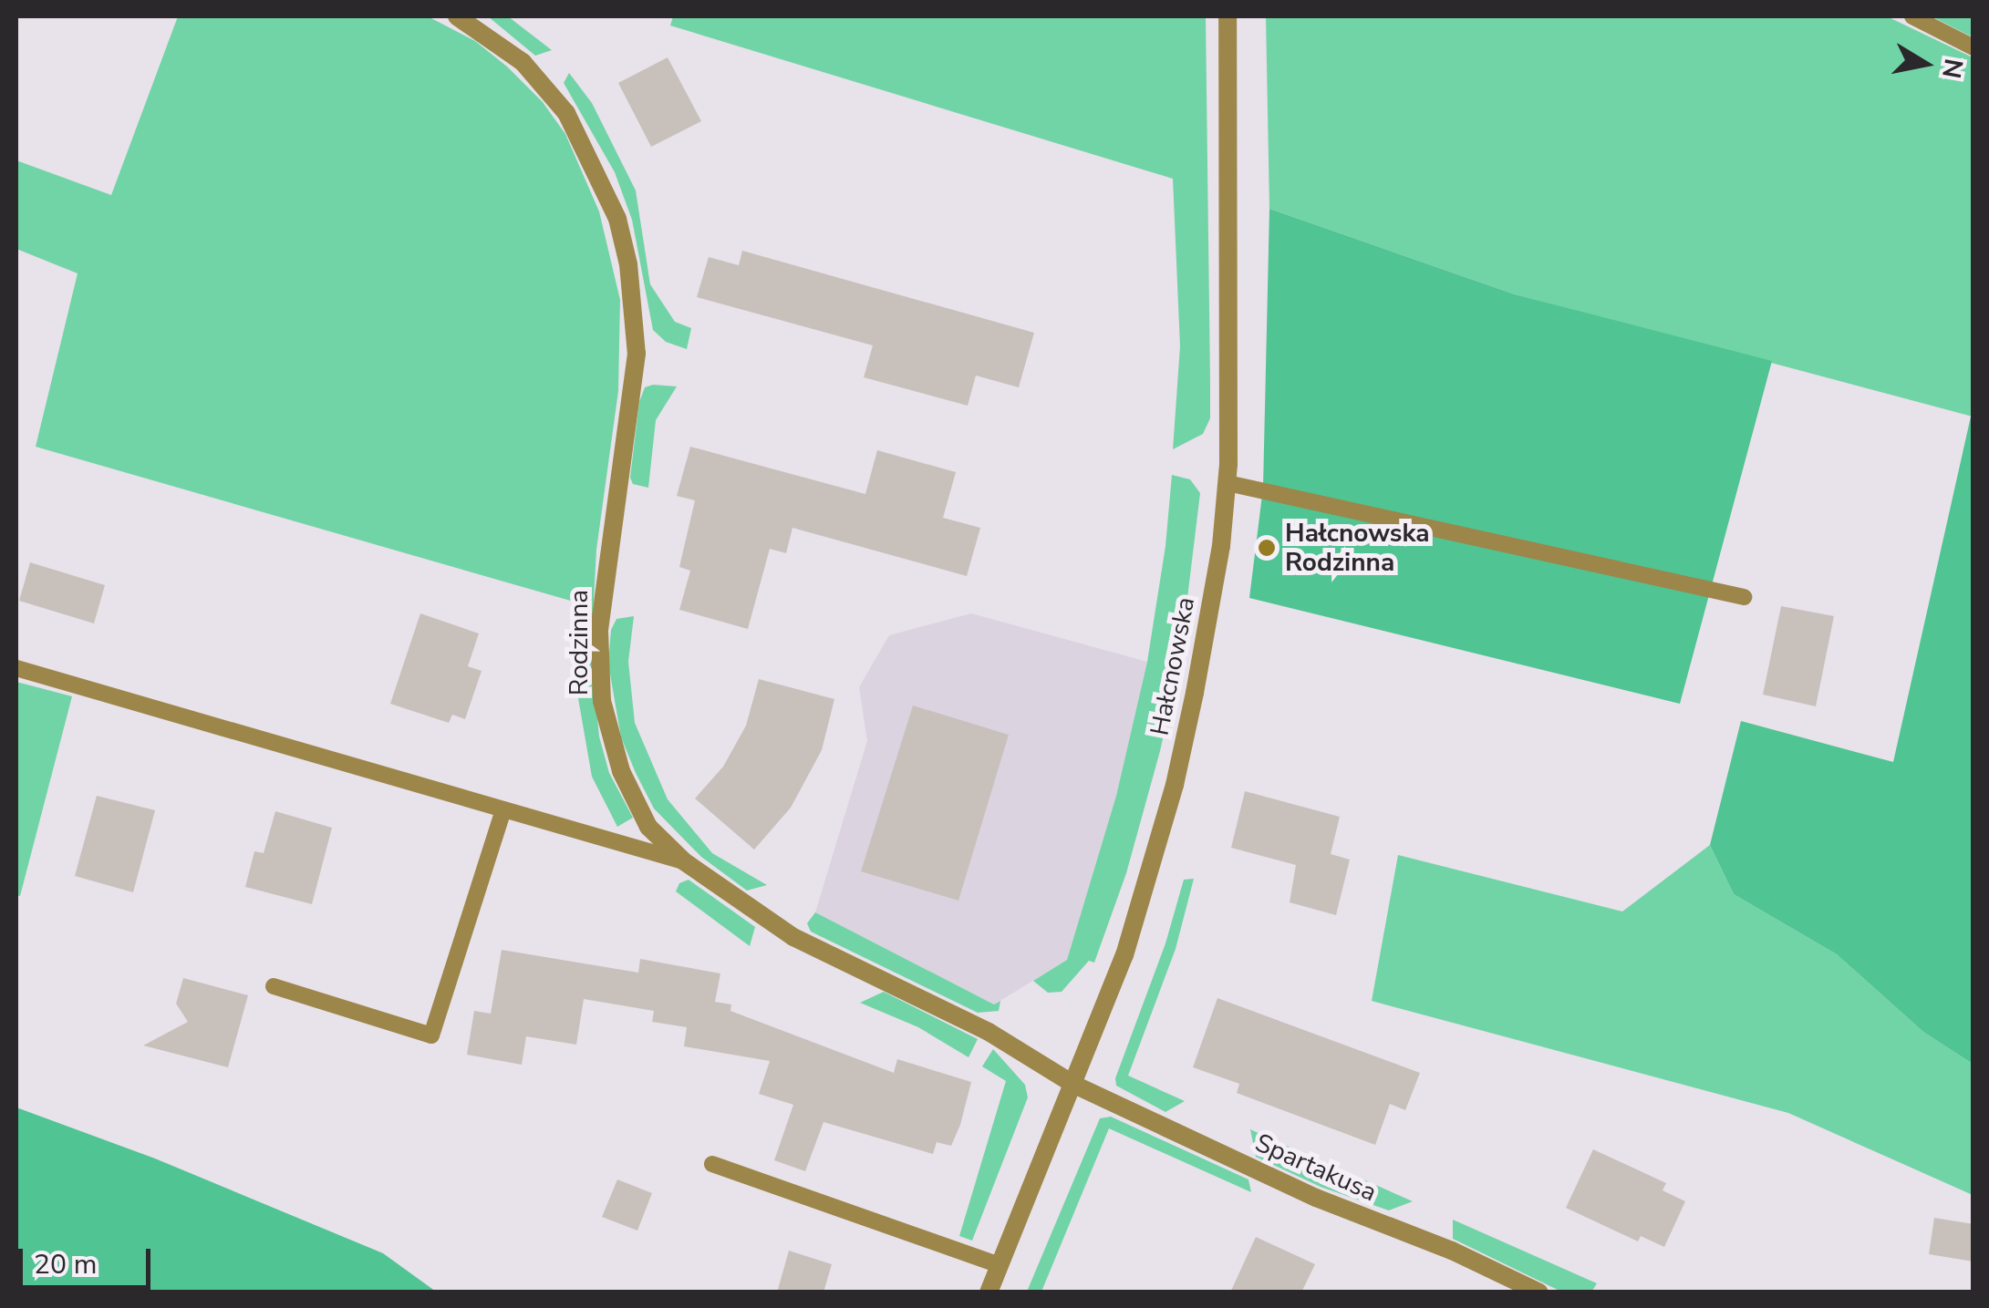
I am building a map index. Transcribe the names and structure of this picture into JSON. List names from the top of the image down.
{
  "streets": {
    "street": ["Rodzinna", "Hałcnowska", "Spartakusa"]
  },
  "crossings": [
    ["Rodzinna", "Hałcnowska"],
    ["Rodzinna", "Spartakusa"],
    ["Hałcnowska", "Spartakusa"]
  ],
  "places": ["Hałcnowska Rodzinna"],
  "scale_bar": "20 m",
  "north": "right"
}
